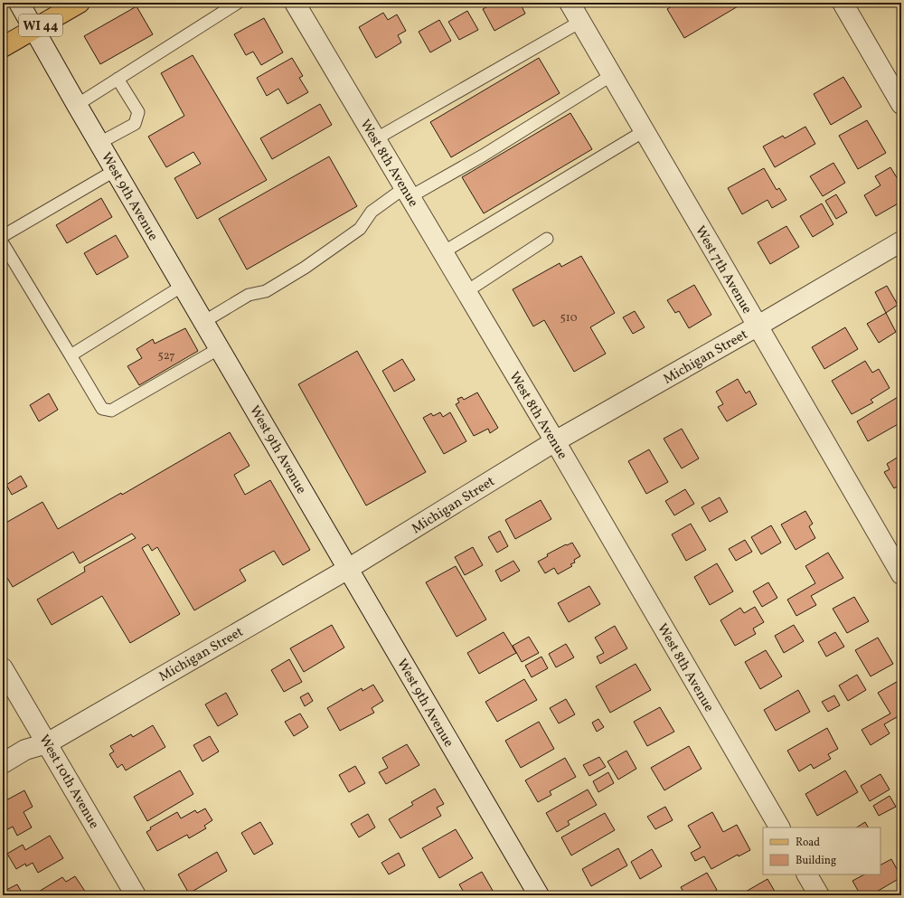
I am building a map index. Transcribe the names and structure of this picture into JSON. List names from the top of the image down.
{
  "streets": {
    "main road": ["WI 44"],
    "street": [
      "West 8th Avenue",
      "West 9th Avenue",
      "West 7th Avenue",
      "Michigan Street",
      "West 10th Avenue"
    ]
  },
  "crossings": [
    ["WI 44", "West 9th Avenue"],
    ["West 8th Avenue", "Michigan Street"],
    ["West 9th Avenue", "Michigan Street"],
    ["West 7th Avenue", "Michigan Street"],
    ["Michigan Street", "West 10th Avenue"]
  ],
  "house_numbers": ["510", "527"],
  "legend": ["Road", "Building"]
}
